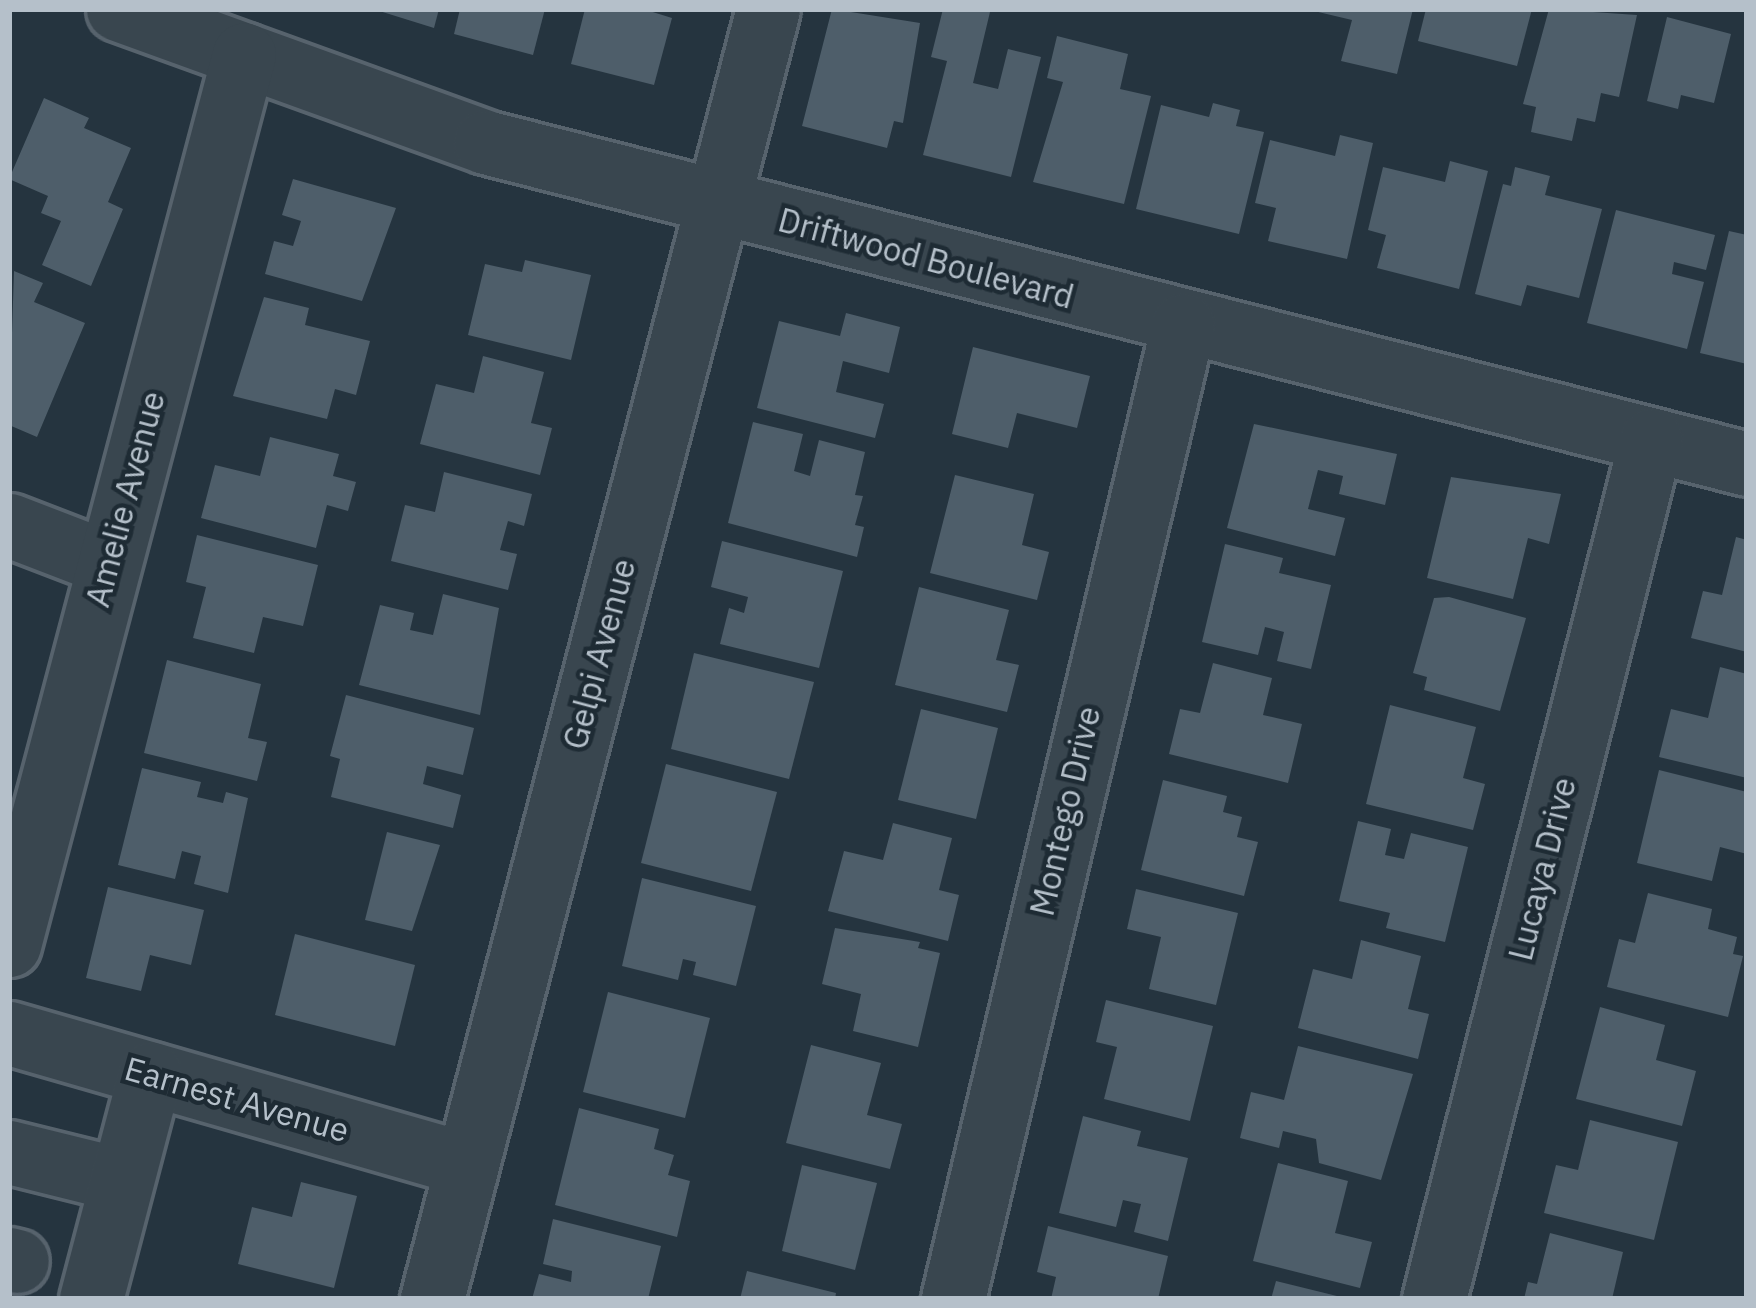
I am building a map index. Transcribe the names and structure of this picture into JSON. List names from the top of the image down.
{
  "streets": {
    "street": [
      "Driftwood Boulevard",
      "Amelie Avenue",
      "Gelpi Avenue",
      "Montego Drive",
      "Lucaya Drive",
      "Earnest Avenue"
    ]
  },
  "crossings": [
    ["Driftwood Boulevard", "Amelie Avenue"],
    ["Driftwood Boulevard", "Gelpi Avenue"],
    ["Driftwood Boulevard", "Montego Drive"],
    ["Driftwood Boulevard", "Lucaya Drive"],
    ["Gelpi Avenue", "Earnest Avenue"]
  ]
}
